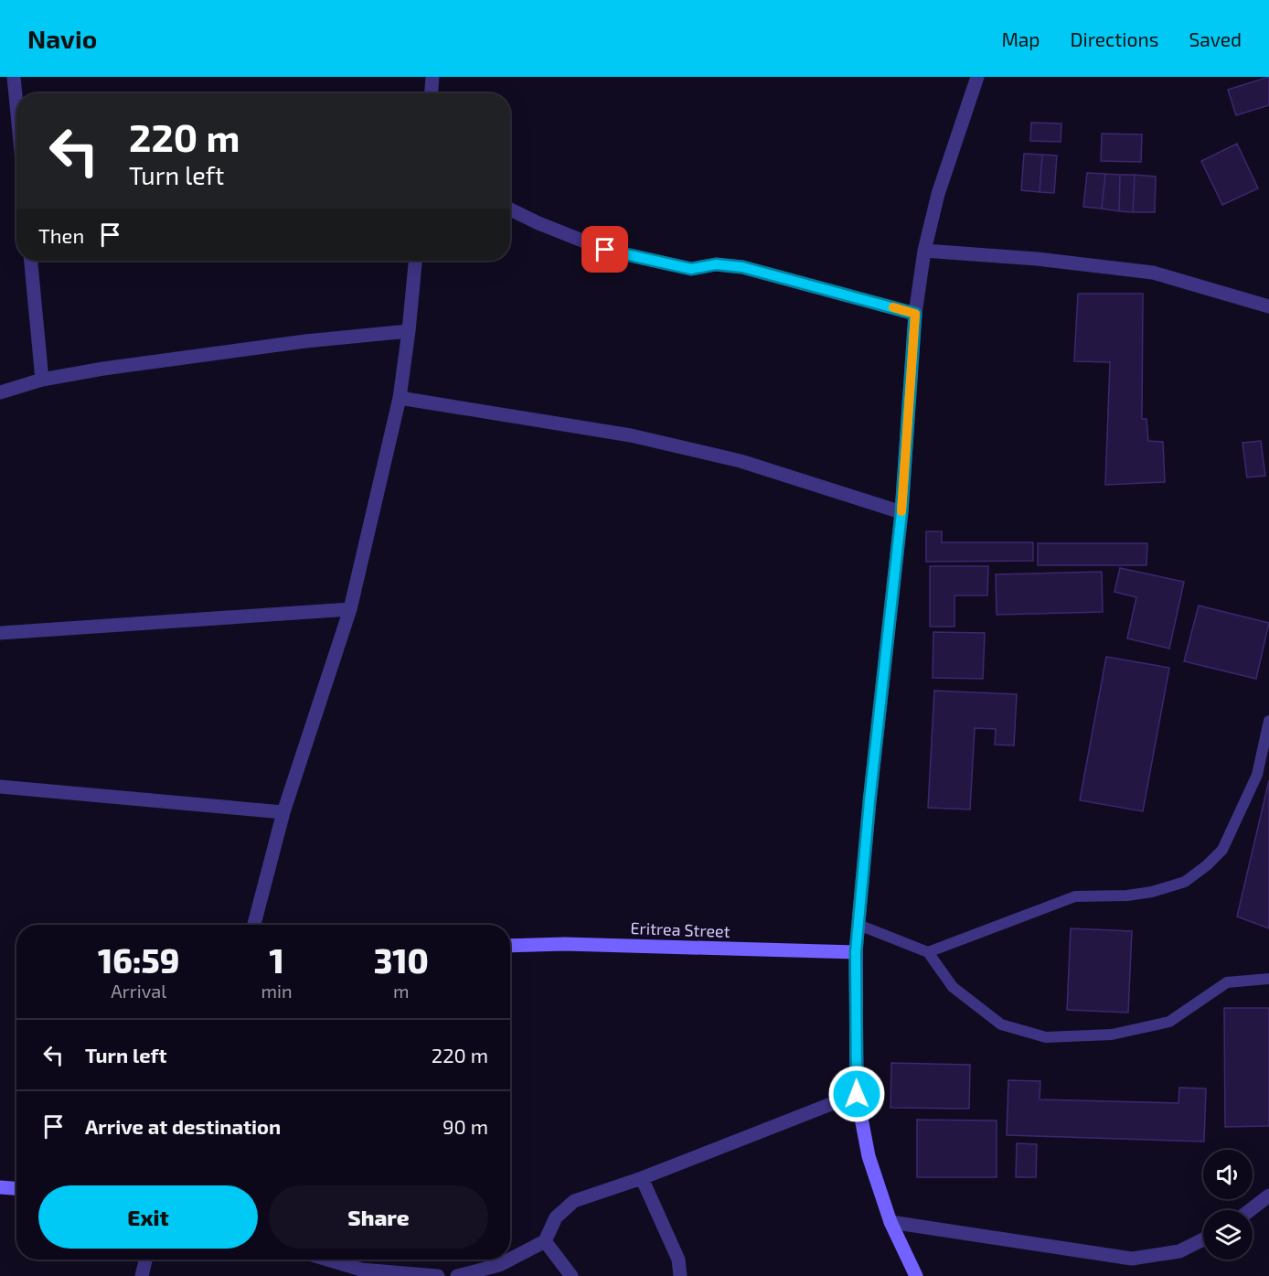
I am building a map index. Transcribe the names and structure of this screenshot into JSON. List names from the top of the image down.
{
  "streets": {
    "main road": ["Eritrea Street"]
  },
  "page": {
    "header": "Navio",
    "nav": ["Map", "Directions", "Saved"],
    "turn": ["220 m", "Turn left"],
    "then": "Then",
    "eta": [
      "16:59",
      "Arrival",
      "1",
      "min",
      "310",
      "m"
    ],
    "list": [
      {
        "name": "Turn left",
        "value": "220 m"
      },
      {
        "name": "Arrive at destination",
        "value": "90 m"
      }
    ],
    "buttons": ["Exit", "Share"]
  }
}
